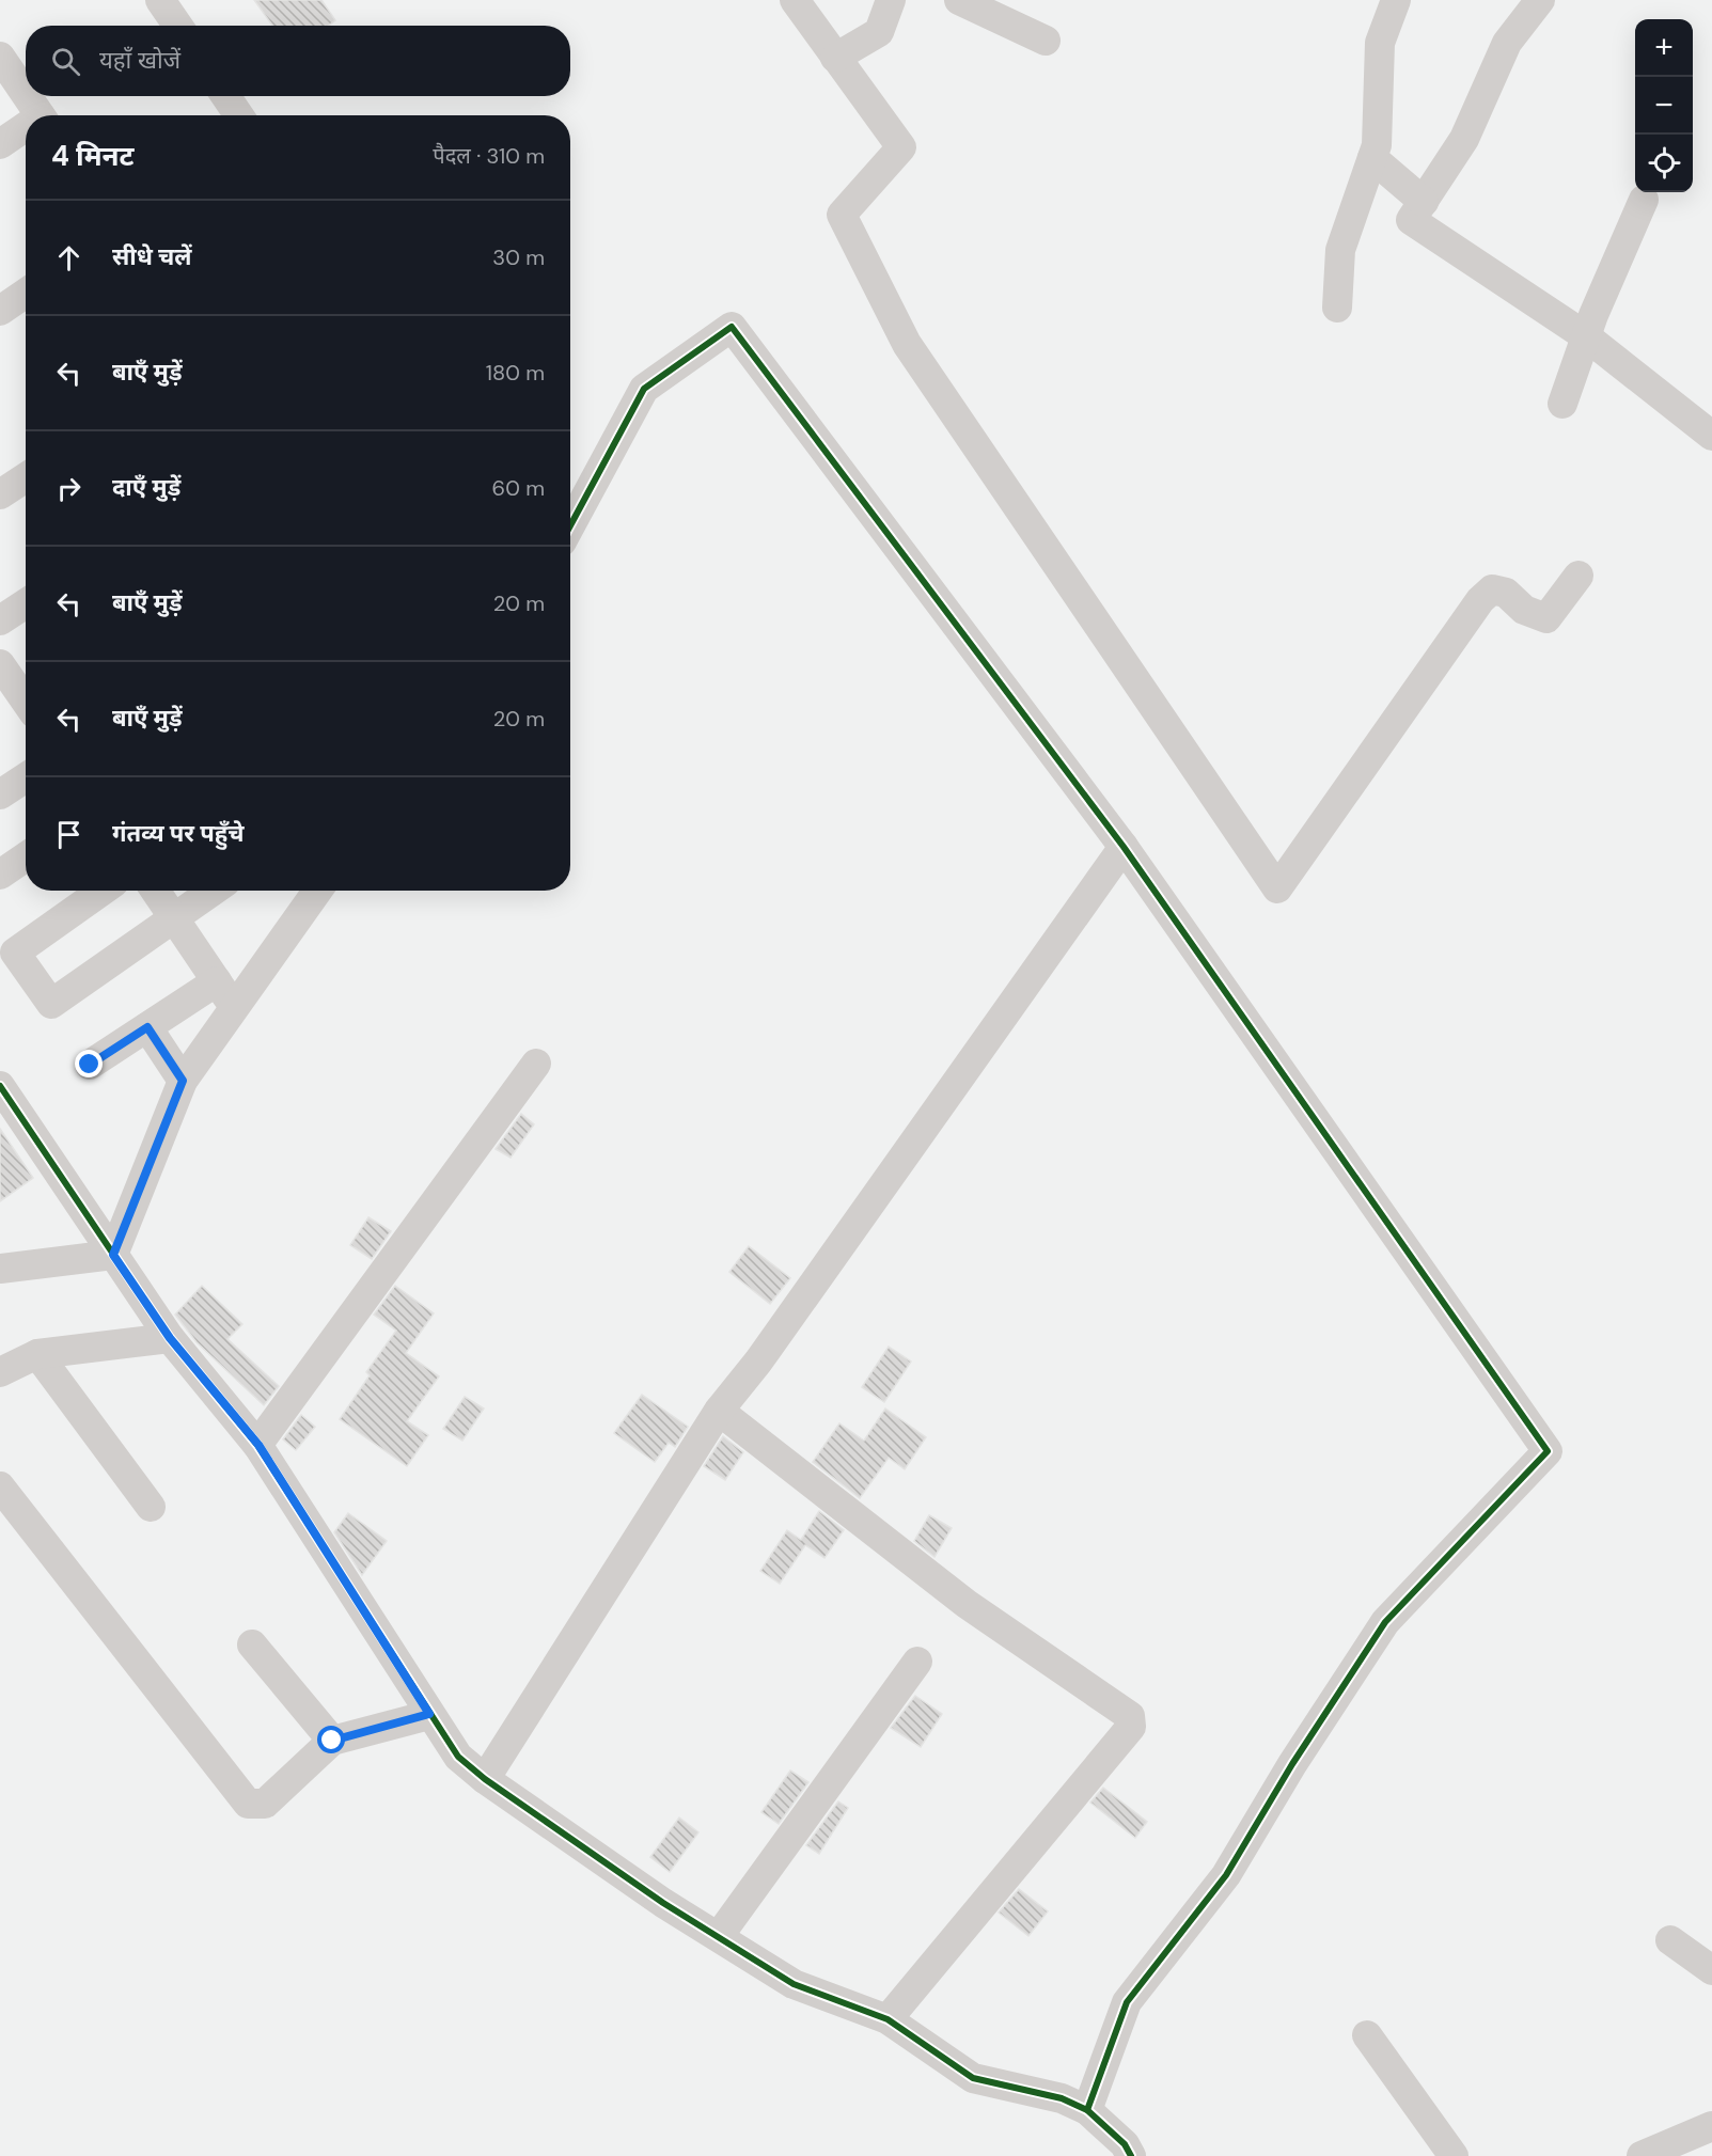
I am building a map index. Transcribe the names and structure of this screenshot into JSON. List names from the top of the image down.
{
  "page": {
    "map_buttons": ["+", "−"],
    "search": "यहाँ खोजें",
    "heading": ["4 मिनट", "पैदल · 310 m"],
    "list": [
      ["सीधे चलें", "30 m"],
      ["बाएँ मुड़ें", "180 m"],
      ["दाएँ मुड़ें", "60 m"],
      ["बाएँ मुड़ें", "20 m"],
      ["बाएँ मुड़ें", "20 m"],
      "गंतव्य पर पहुँचे"
    ]
  }
}
